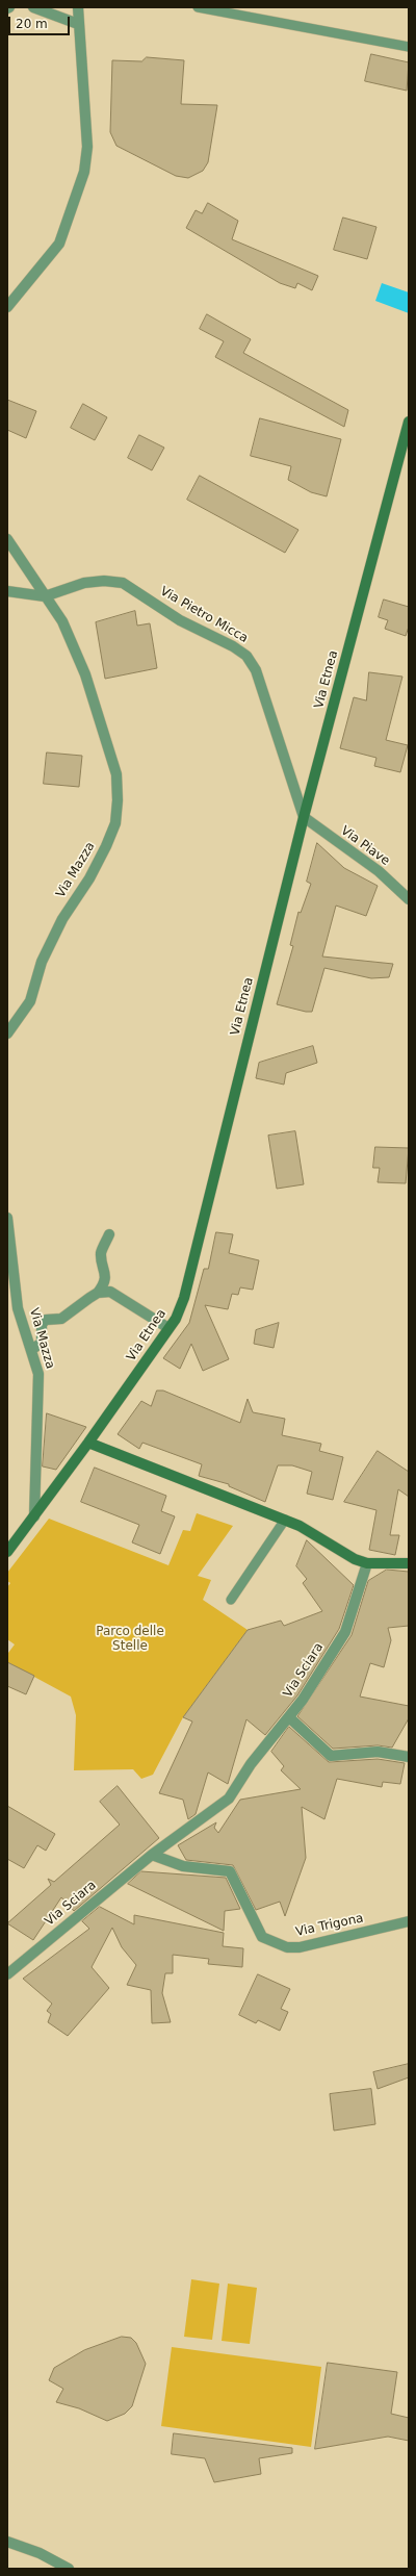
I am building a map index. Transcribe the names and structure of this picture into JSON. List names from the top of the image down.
{
  "streets": {
    "main road": ["Via Etnea"],
    "street": [
      "Via Pietro Micca",
      "Via Piave",
      "Via Mazza",
      "Via Sciara",
      "Via Trigona"
    ]
  },
  "crossings": [
    ["Via Pietro Micca", "Via Etnea"],
    ["Via Pietro Micca", "Via Piave"],
    ["Via Pietro Micca", "Via Mazza"],
    ["Via Etnea", "Via Piave"],
    ["Via Etnea", "Via Mazza"],
    ["Via Sciara", "Via Trigona"]
  ],
  "parks": ["Parco delle Stelle"],
  "scale_bar": "20 m"
}
